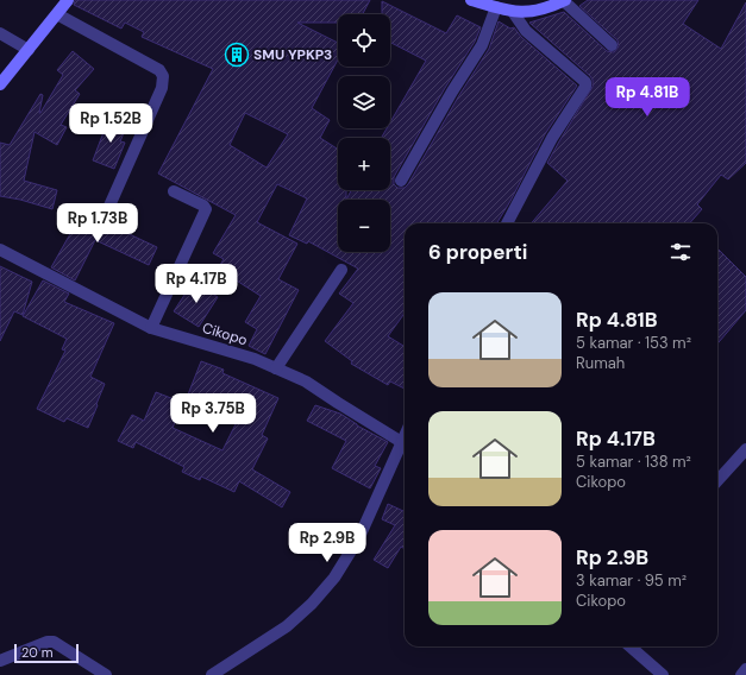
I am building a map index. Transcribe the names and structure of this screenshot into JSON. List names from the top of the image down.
{
  "streets": {
    "street": ["Cikopo"]
  },
  "places": {
    "building": ["SMU YPKP3"]
  },
  "scale_bar": "20 m",
  "page": {
    "map_buttons": ["+", "−"],
    "price": [
      "Rp 4.81B",
      "Rp 1.52B",
      "Rp 1.73B",
      "Rp 4.17B",
      "Rp 3.75B",
      "Rp 2.9B"
    ],
    "heading": "6 properti",
    "list": [
      {
        "name": "Rp 4.81B",
        "note": "5 kamar · 153 m² · Rumah"
      },
      {
        "name": "Rp 4.17B",
        "note": "5 kamar · 138 m² · Cikopo"
      },
      {
        "name": "Rp 2.9B",
        "note": "3 kamar · 95 m² · Cikopo"
      }
    ],
    "scale": "20 m"
  }
}
